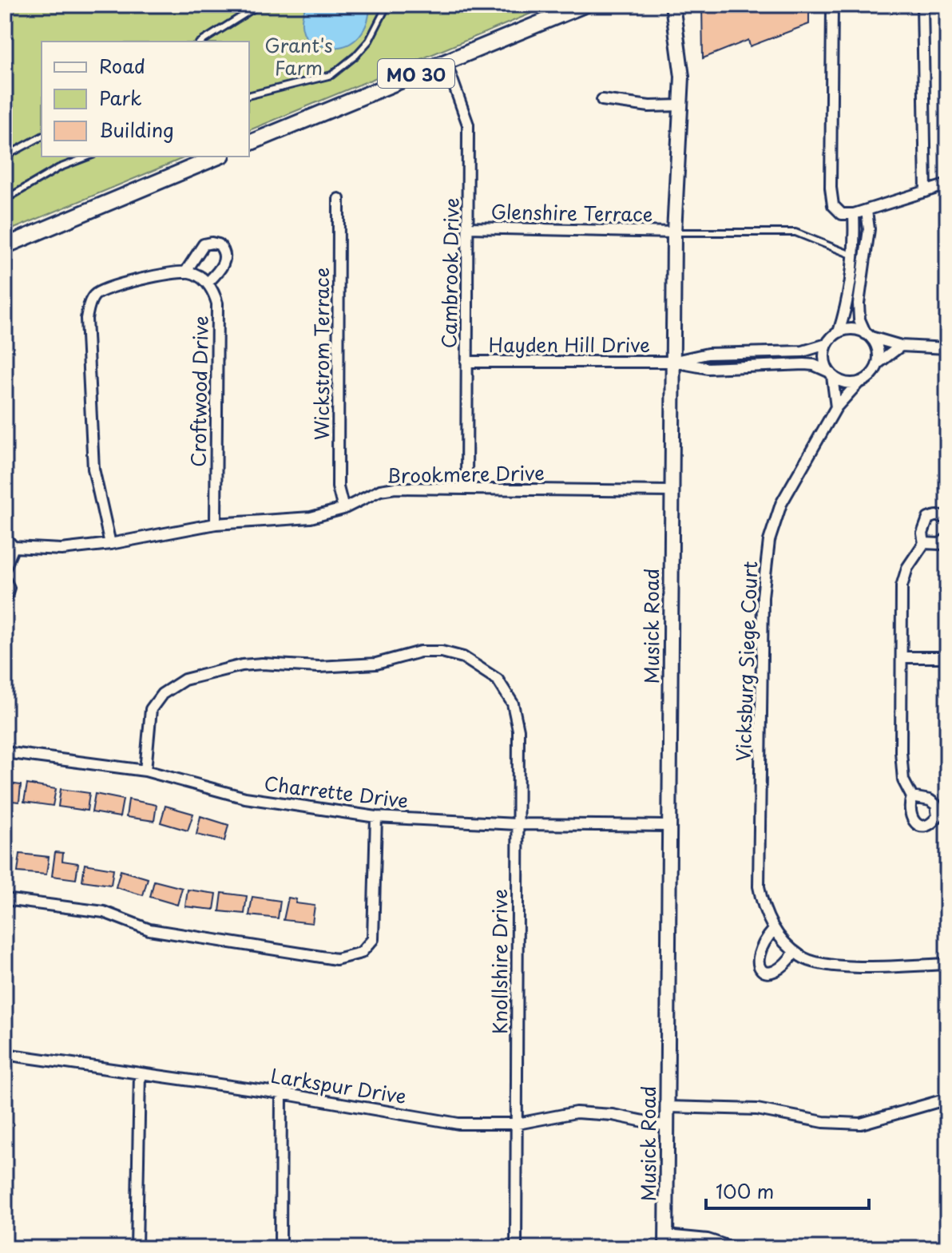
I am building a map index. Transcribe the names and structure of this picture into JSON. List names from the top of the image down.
{
  "streets": {
    "main road": ["MO 30"],
    "street": [
      "Glenshire Terrace",
      "Cambrook Drive",
      "Hayden Hill Drive",
      "Wickstrom Terrace",
      "Croftwood Drive",
      "Brookmere Drive",
      "Musick Road",
      "Vicksburg Siege Court",
      "Charrette Drive",
      "Knollshire Drive",
      "Larkspur Drive"
    ]
  },
  "crossings": [
    ["MO 30", "Cambrook Drive"],
    ["Glenshire Terrace", "Cambrook Drive"],
    ["Glenshire Terrace", "Musick Road"],
    ["Cambrook Drive", "Hayden Hill Drive"],
    ["Cambrook Drive", "Brookmere Drive"],
    ["Hayden Hill Drive", "Musick Road"],
    ["Wickstrom Terrace", "Brookmere Drive"],
    ["Croftwood Drive", "Brookmere Drive"],
    ["Brookmere Drive", "Musick Road"],
    ["Musick Road", "Charrette Drive"],
    ["Musick Road", "Larkspur Drive"],
    ["Charrette Drive", "Knollshire Drive"],
    ["Knollshire Drive", "Larkspur Drive"]
  ],
  "parks": ["Grant's Farm"],
  "legend": ["Road", "Park", "Building"],
  "scale_bar": "100 m"
}
